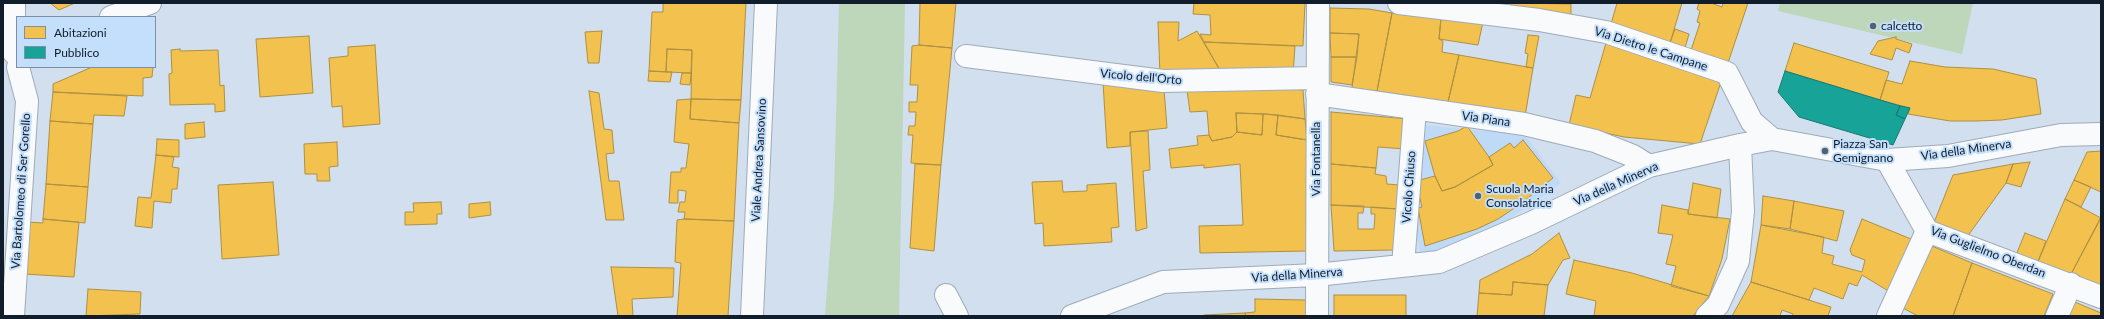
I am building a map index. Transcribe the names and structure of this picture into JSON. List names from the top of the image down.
{
  "streets": {
    "street": [
      "Via Dietro le Campane",
      "Vicolo dell'Orto",
      "Via Piana",
      "Via della Minerva",
      "Via Fontanella",
      "Viale Andrea Sansovino",
      "Vicolo Chiuso",
      "Via Bartolomeo di Ser Gorello",
      "Via Guglielmo Oberdan"
    ]
  },
  "crossings": [
    ["Via Dietro le Campane", "Via della Minerva"],
    ["Vicolo dell'Orto", "Via Piana"],
    ["Vicolo dell'Orto", "Via Fontanella"],
    ["Via Piana", "Via della Minerva"],
    ["Via Piana", "Via Fontanella"],
    ["Via Piana", "Vicolo Chiuso"],
    ["Via della Minerva", "Via Fontanella"],
    ["Via della Minerva", "Vicolo Chiuso"],
    ["Via della Minerva", "Via Guglielmo Oberdan"]
  ],
  "places": ["calcetto", "Piazza San Gemignano", "Scuola Maria Consolatrice"],
  "legend": ["Abitazioni", "Pubblico"]
}
